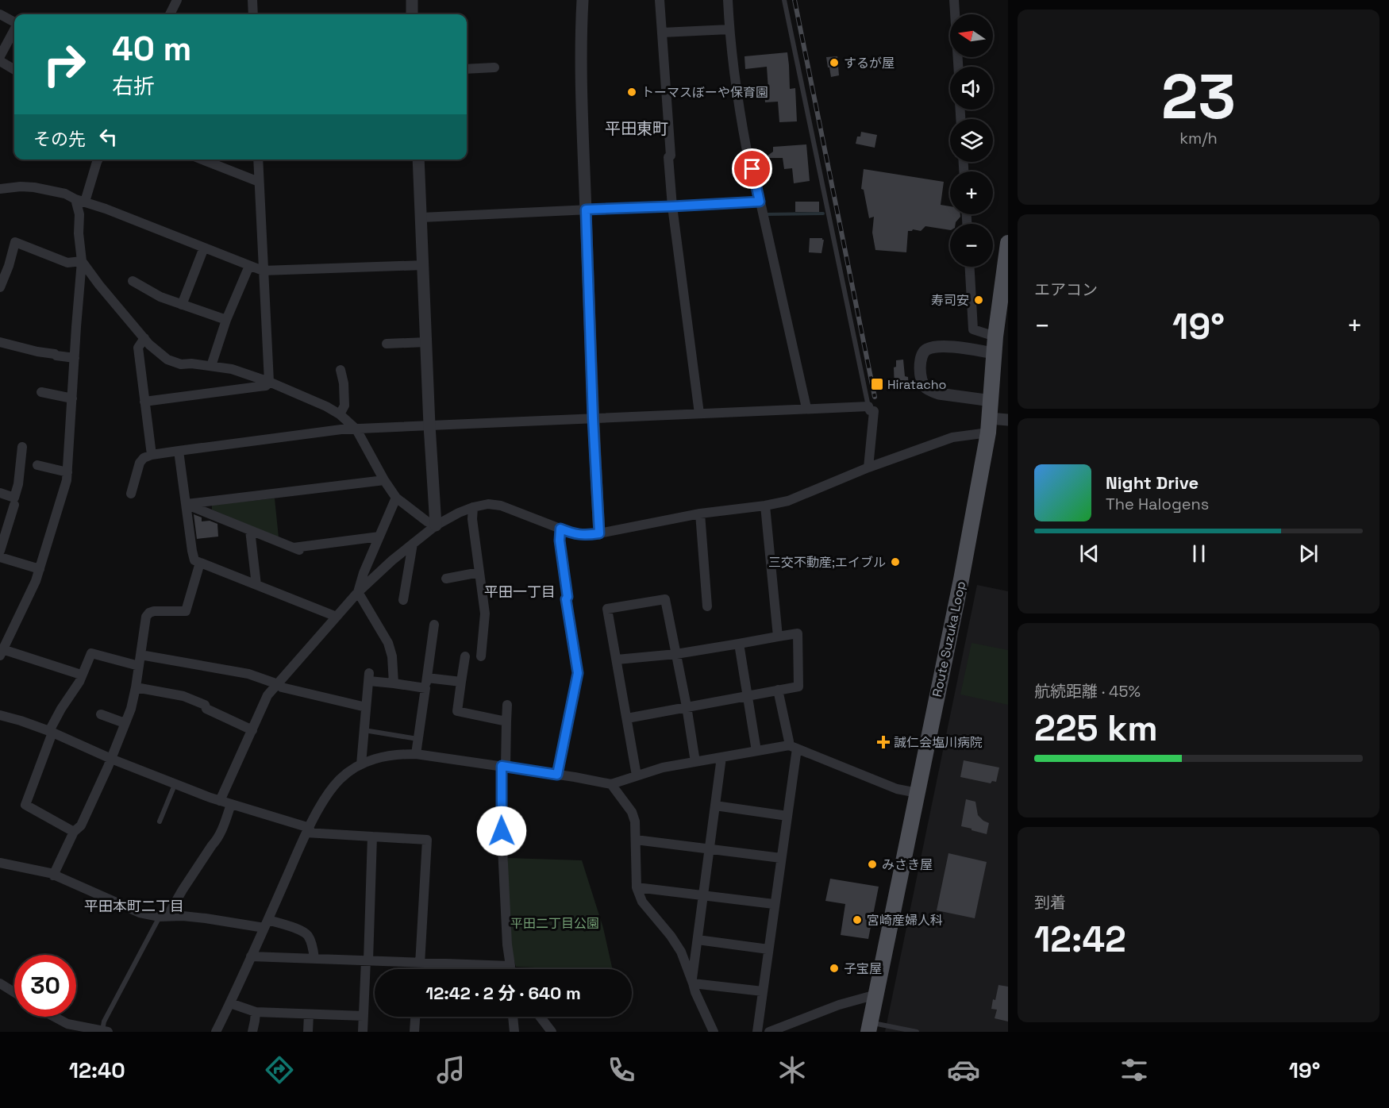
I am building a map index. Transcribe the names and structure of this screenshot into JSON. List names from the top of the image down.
{
  "streets": {
    "main road": ["Route Suzuka Loop"]
  },
  "districts": ["平田東町", "平田一丁目", "平田本町二丁目"],
  "parks": ["平田二丁目公園"],
  "places": {
    "other": [
      "するが屋",
      "トーマスぼーや保育園",
      "寿司安",
      "三交不動産;エイブル",
      "みさき屋",
      "宮崎産婦人科",
      "子宝屋"
    ],
    "transit": ["Hiratacho"],
    "health": ["誠仁会塩川病院"]
  },
  "north": "left",
  "page": {
    "tile": [
      ["23", "km/h"],
      "エアコン",
      ["航続距離 · 45%", "225 km"],
      ["到着", "12:42"]
    ],
    "map_buttons": ["+", "−"],
    "turn": ["40 m", "右折"],
    "then": "その先",
    "heat": ["−", "19°", "+"],
    "song": ["Night Drive", "The Halogens"],
    "limit": "30",
    "trip": "12:42 · 2 分 · 640 m",
    "tabs": ["12:40", "19°"]
  }
}
